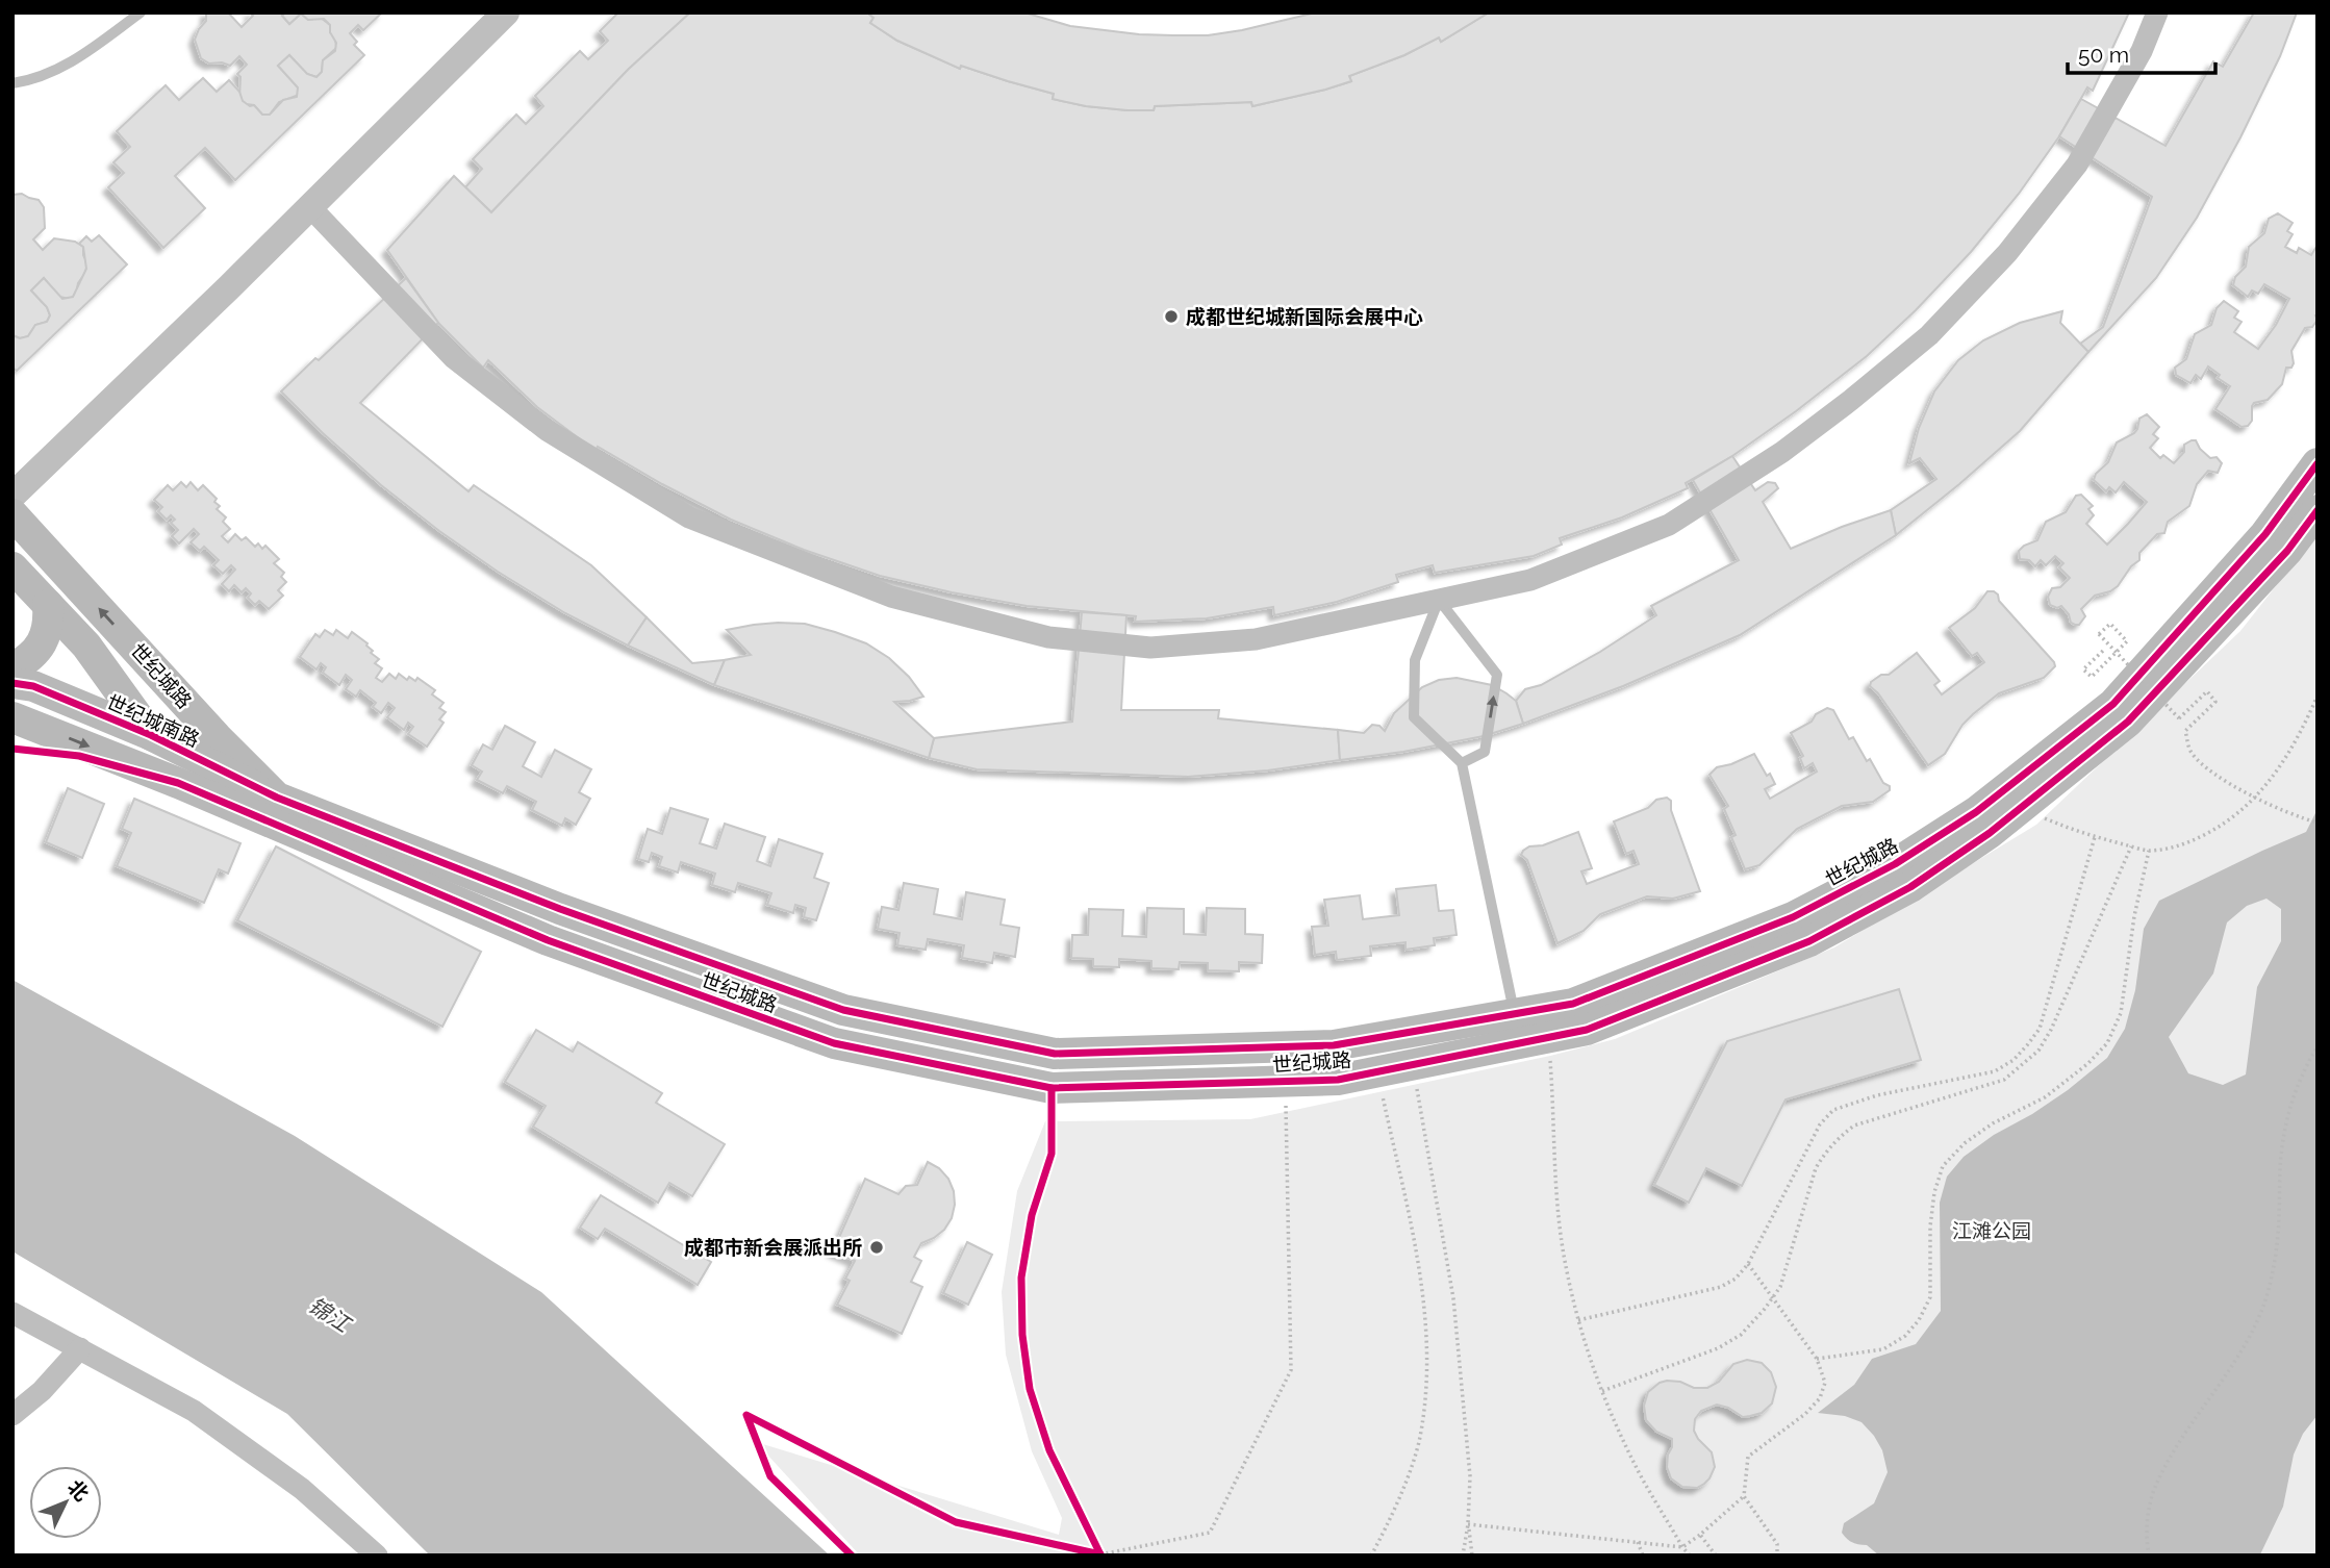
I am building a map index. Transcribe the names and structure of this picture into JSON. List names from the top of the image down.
{
  "streets": {
    "main road": ["世纪城路", "世纪城南路"]
  },
  "crossings": [
    ["世纪城路", "世纪城南路"]
  ],
  "water": ["锦江"],
  "parks": ["江滩公园"],
  "places": ["成都世纪城新国际会展中心", "成都市新会展派出所"],
  "scale_bar": "50 m",
  "north": "top right"
}
